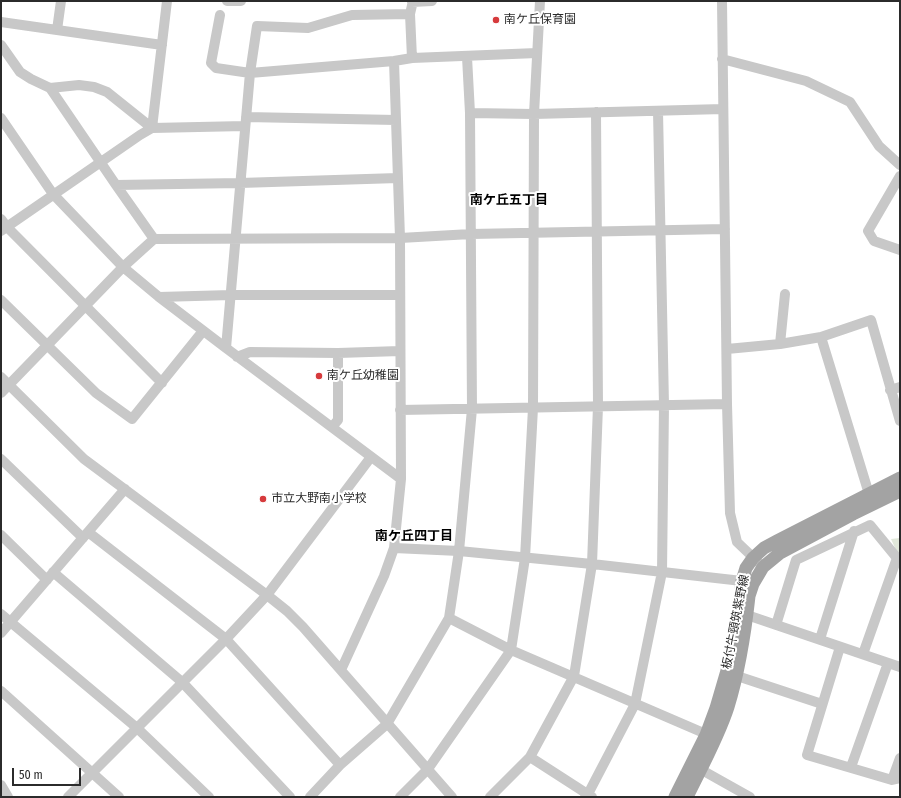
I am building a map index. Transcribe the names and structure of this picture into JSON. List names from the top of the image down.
{
  "streets": {
    "main road": ["板付牛頸筑紫野線"]
  },
  "districts": ["南ケ丘五丁目", "南ケ丘四丁目"],
  "places": ["南ケ丘保育園", "南ケ丘幼稚園", "市立大野南小学校"],
  "scale_bar": "50 m"
}
